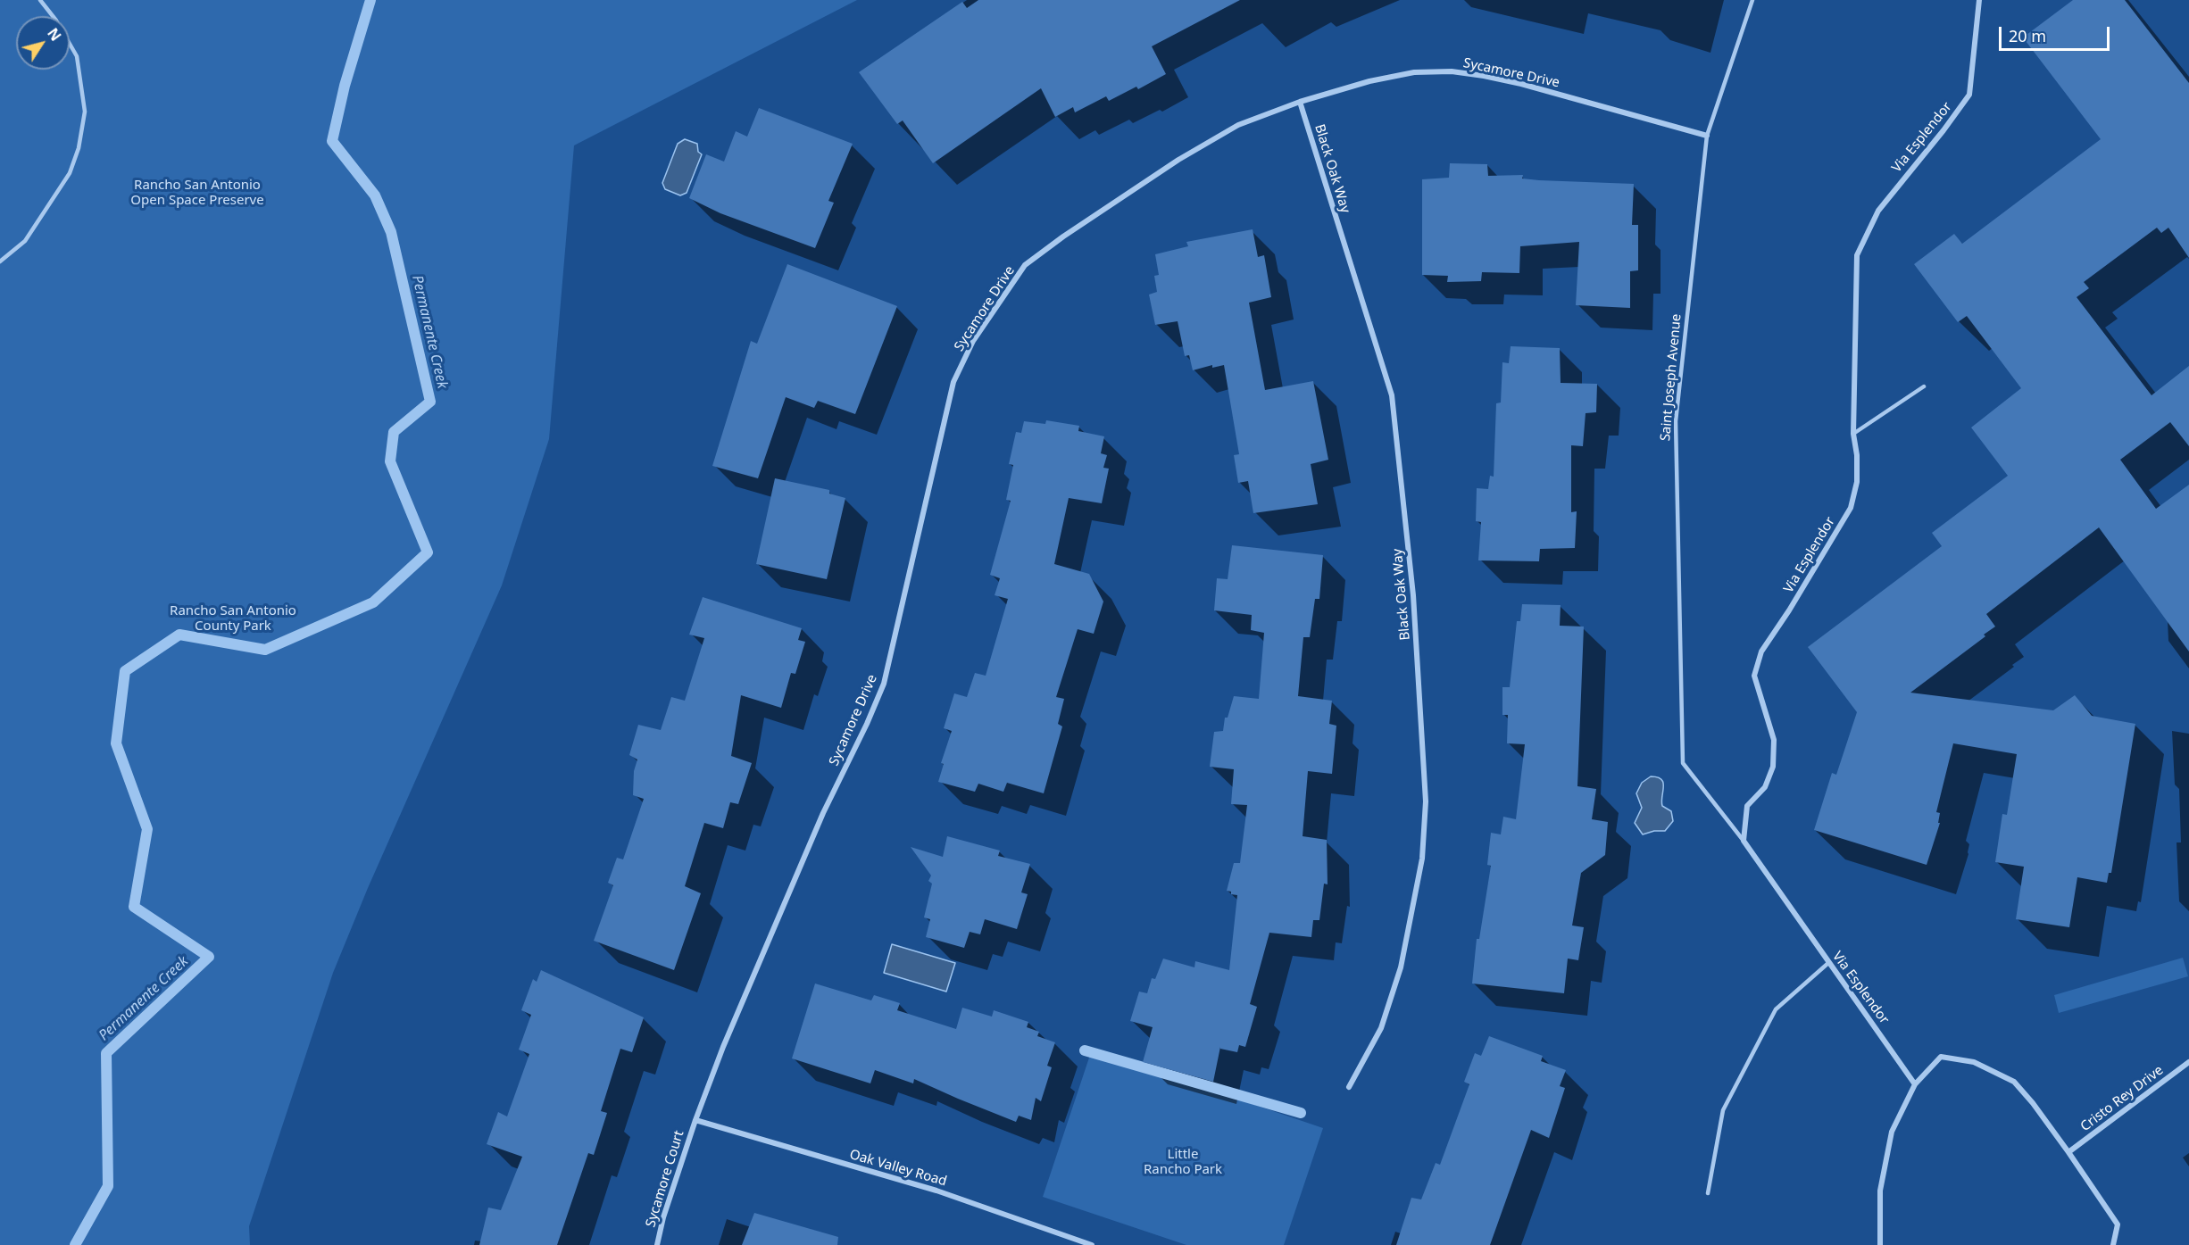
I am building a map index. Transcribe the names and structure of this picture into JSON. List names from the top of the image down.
{
  "streets": {
    "street": [
      "Sycamore Drive",
      "Via Esplendor",
      "Black Oak Way",
      "Cristo Rey Drive",
      "Oak Valley Road",
      "Sycamore Court"
    ],
    "lane": ["Saint Joseph Avenue"]
  },
  "crossings": [
    ["Sycamore Drive", "Black Oak Way"],
    ["Sycamore Drive", "Saint Joseph Avenue"],
    ["Sycamore Drive", "Oak Valley Road"],
    ["Sycamore Drive", "Sycamore Court"],
    ["Via Esplendor", "Saint Joseph Avenue"],
    ["Oak Valley Road", "Sycamore Court"]
  ],
  "water": ["Permanente Creek"],
  "parks": ["Rancho San Antonio Open Space Preserve", "Rancho San Antonio County Park", "Little Rancho Park"],
  "scale_bar": "20 m",
  "north": "top right"
}
